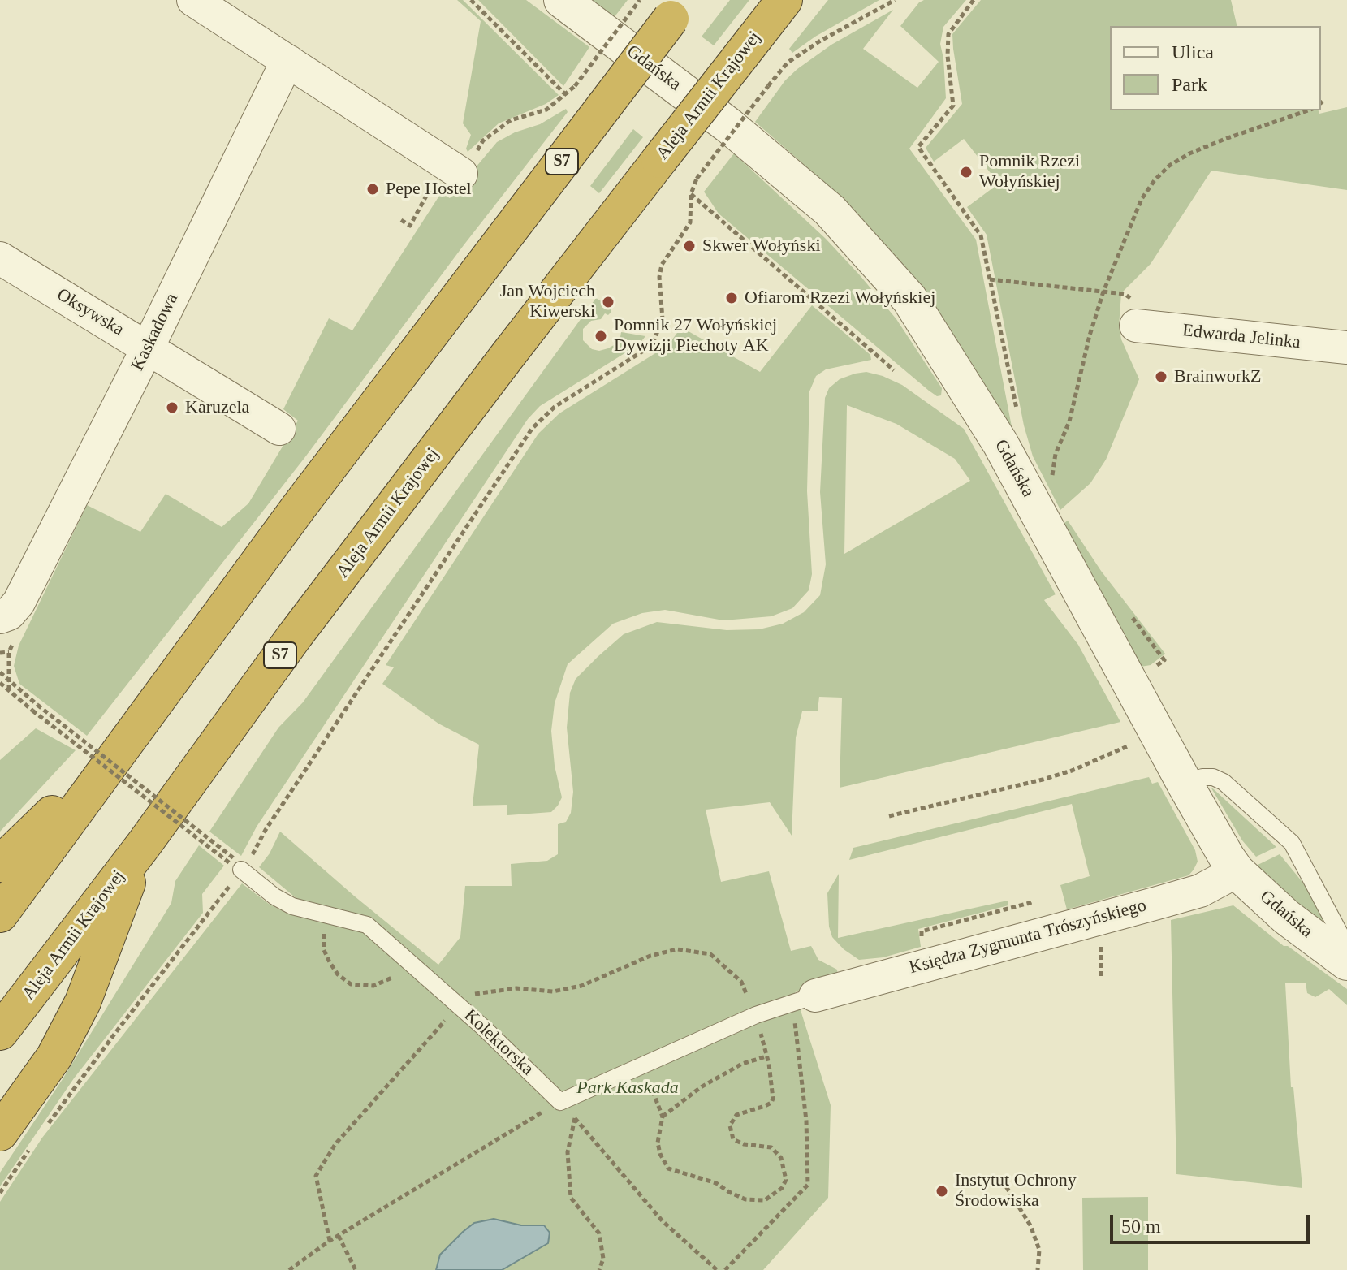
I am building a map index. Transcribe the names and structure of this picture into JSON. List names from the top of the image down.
{
  "streets": {
    "highway": ["Aleja Armii Krajowej", "S7"],
    "street": [
      "Gdańska",
      "Oksywska",
      "Kaskadowa",
      "Edwarda Jelinka",
      "Księdza Zygmunta Trószyńskiego"
    ],
    "lane": ["Kolektorska"]
  },
  "crossings": [
    ["Gdańska", "Księdza Zygmunta Trószyńskiego"],
    ["Oksywska", "Kaskadowa"]
  ],
  "parks": ["Park Kaskada"],
  "places": [
    "Pomnik Rzezi Wołyńskiej",
    "Pepe Hostel",
    "Skwer Wołyński",
    "Ofiarom Rzezi Wołyńskiej",
    "Jan Wojciech Kiwerski",
    "Pomnik 27 Wołyńskiej Dywizji Piechoty AK",
    "BrainworkZ",
    "Karuzela",
    "Instytut Ochrony Środowiska"
  ],
  "legend": ["Ulica", "Park"],
  "scale_bar": "50 m"
}
